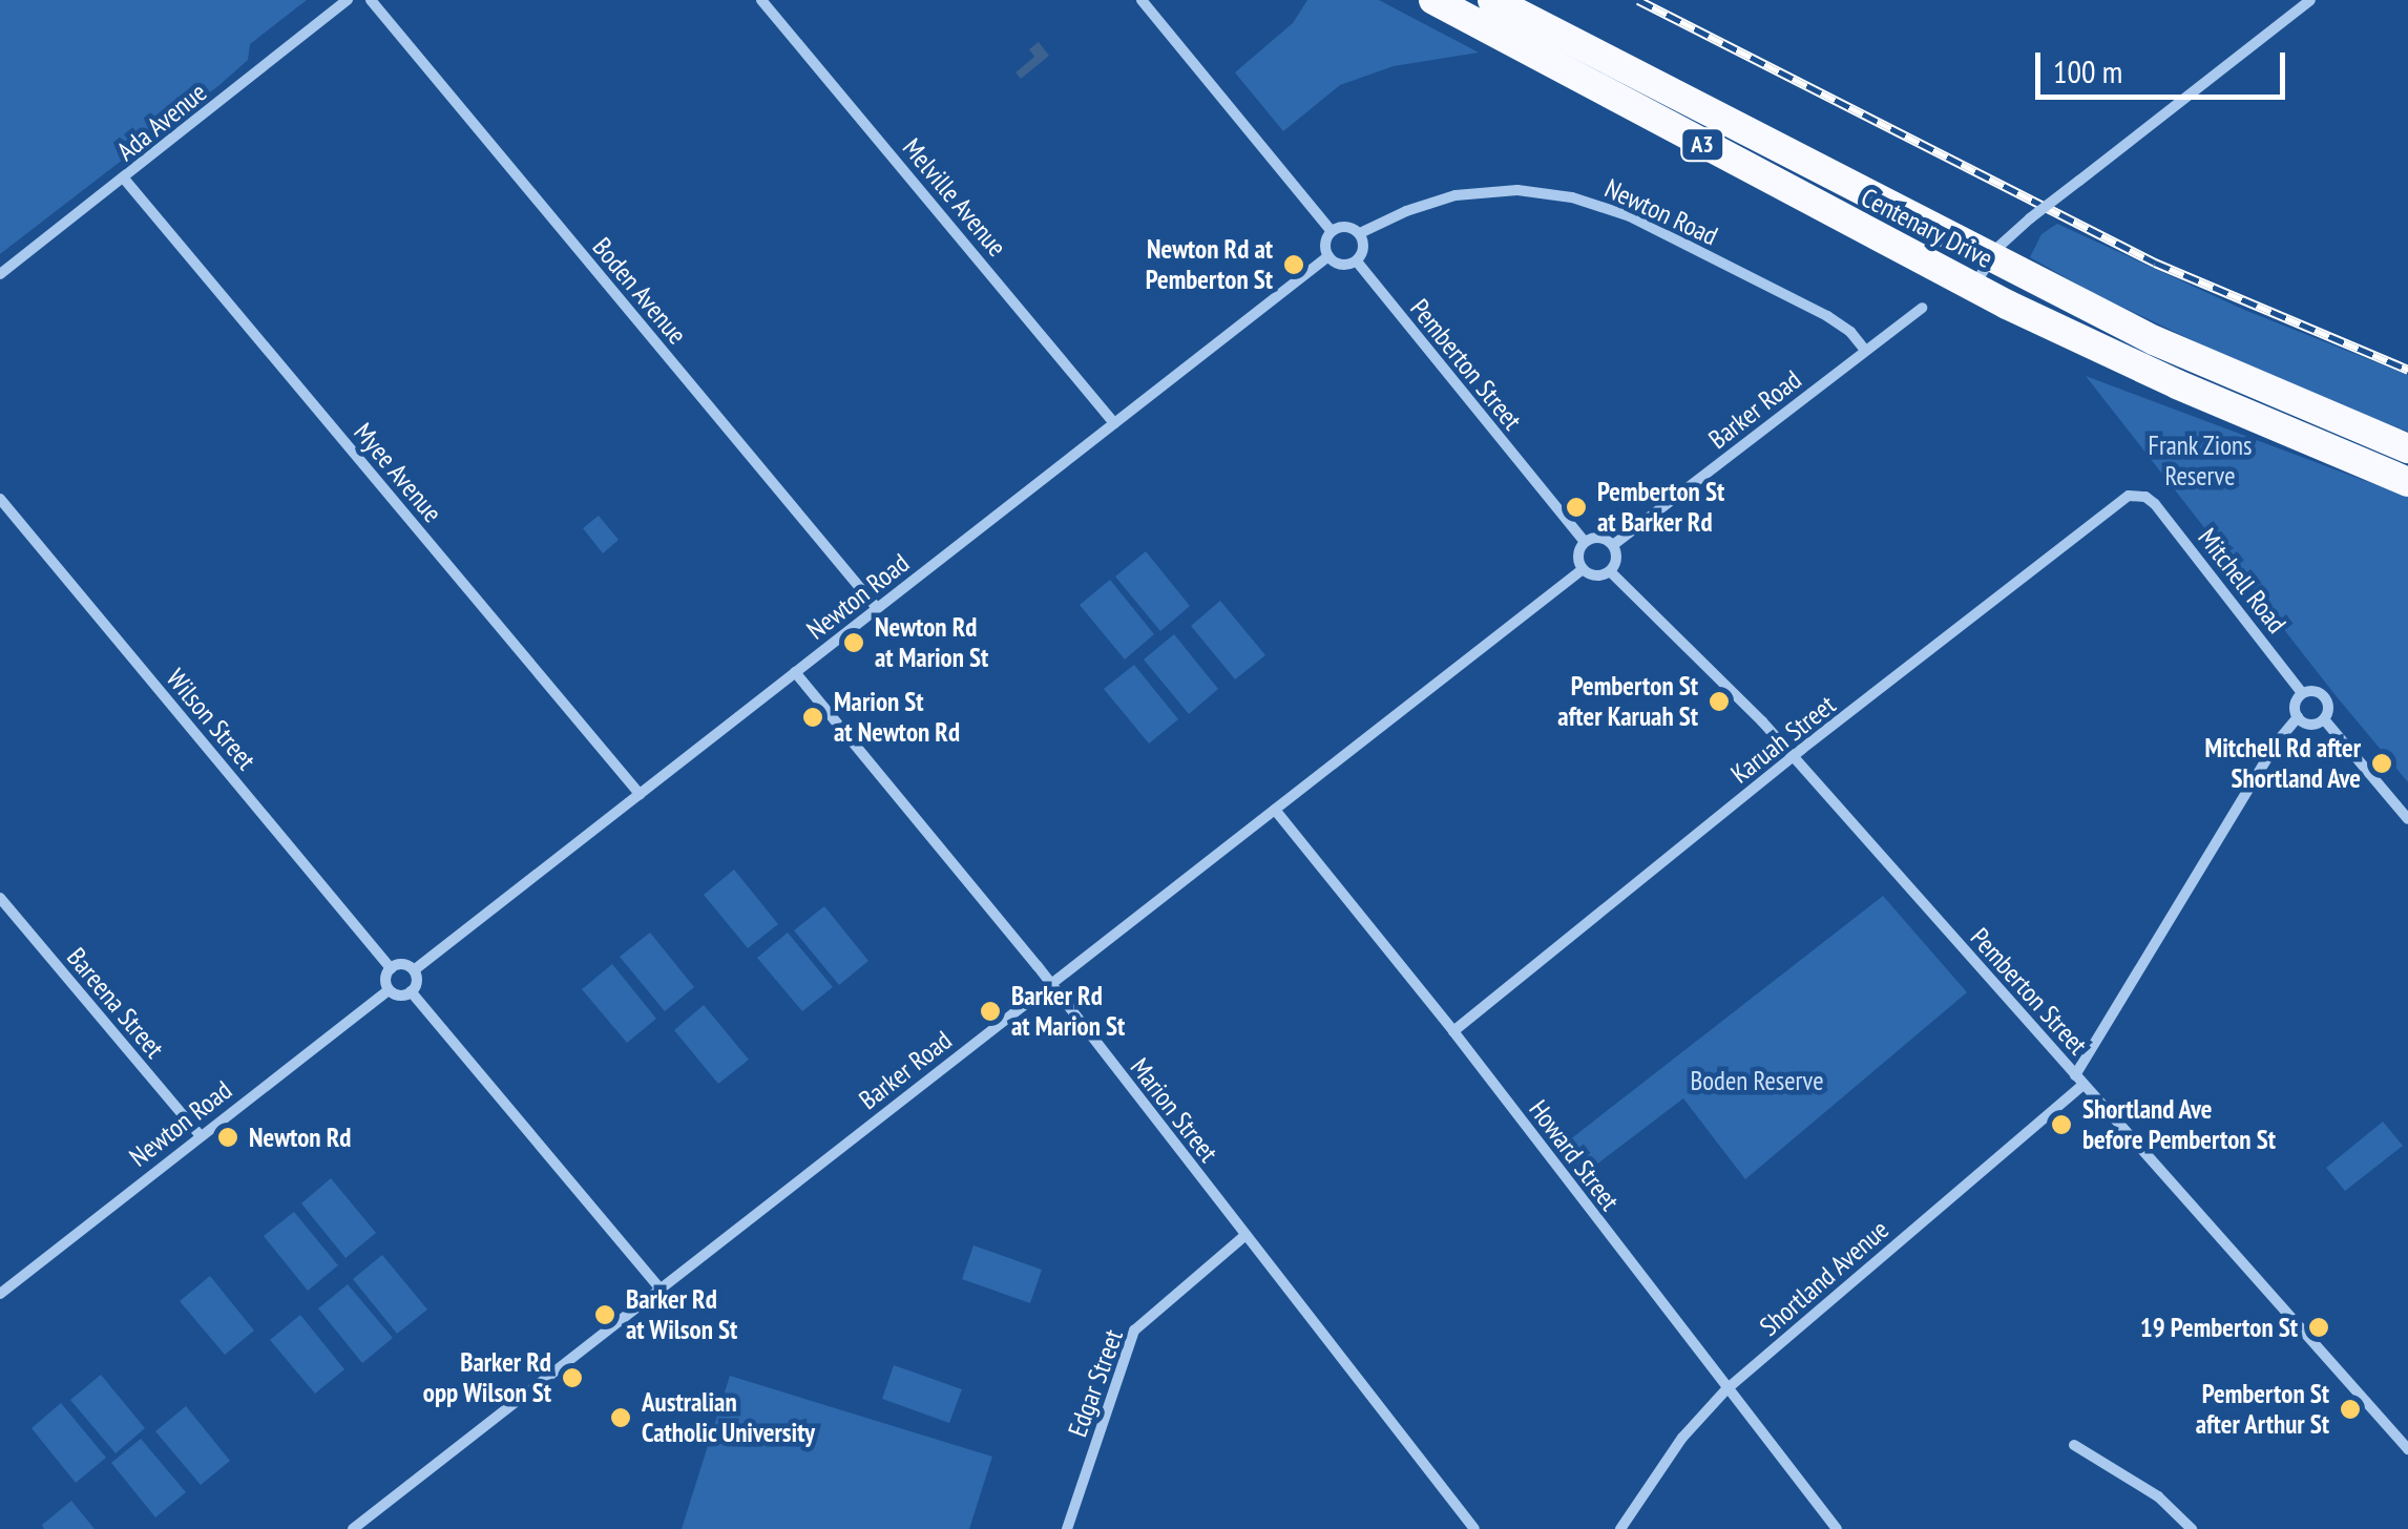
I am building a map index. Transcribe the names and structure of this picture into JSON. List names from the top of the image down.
{
  "streets": {
    "highway": ["A3", "Centenary Drive"],
    "street": [
      "Ada Avenue",
      "Melville Avenue",
      "Newton Road",
      "Boden Avenue",
      "Pemberton Street",
      "Barker Road",
      "Myee Avenue",
      "Mitchell Road",
      "Wilson Street",
      "Karuah Street",
      "Bareena Street",
      "Marion Street",
      "Howard Street",
      "Shortland Avenue",
      "Edgar Street"
    ]
  },
  "crossings": [
    ["Ada Avenue", "Myee Avenue"],
    ["Melville Avenue", "Newton Road"],
    ["Newton Road", "Boden Avenue"],
    ["Newton Road", "Pemberton Street"],
    ["Newton Road", "Barker Road"],
    ["Newton Road", "Myee Avenue"],
    ["Newton Road", "Wilson Street"],
    ["Newton Road", "Bareena Street"],
    ["Newton Road", "Marion Street"],
    ["Pemberton Street", "Barker Road"],
    ["Pemberton Street", "Karuah Street"],
    ["Pemberton Street", "Shortland Avenue"],
    ["Barker Road", "Marion Street"],
    ["Barker Road", "Howard Street"],
    ["Mitchell Road", "Karuah Street"],
    ["Mitchell Road", "Shortland Avenue"],
    ["Karuah Street", "Howard Street"],
    ["Marion Street", "Edgar Street"],
    ["Howard Street", "Shortland Avenue"]
  ],
  "parks": ["Frank Zions Reserve", "Boden Reserve"],
  "places": [
    "Newton Rd at Pemberton St",
    "Pemberton St at Barker Rd",
    "Newton Rd at Marion St",
    "Pemberton St after Karuah St",
    "Marion St at Newton Rd",
    "Mitchell Rd after Shortland Ave",
    "Barker Rd at Marion St",
    "Shortland Ave before Pemberton St",
    "Newton Rd",
    "Barker Rd at Wilson St",
    "19 Pemberton St",
    "Barker Rd opp Wilson St",
    "Pemberton St after Arthur St",
    "Australian Catholic University"
  ],
  "scale_bar": "100 m"
}
